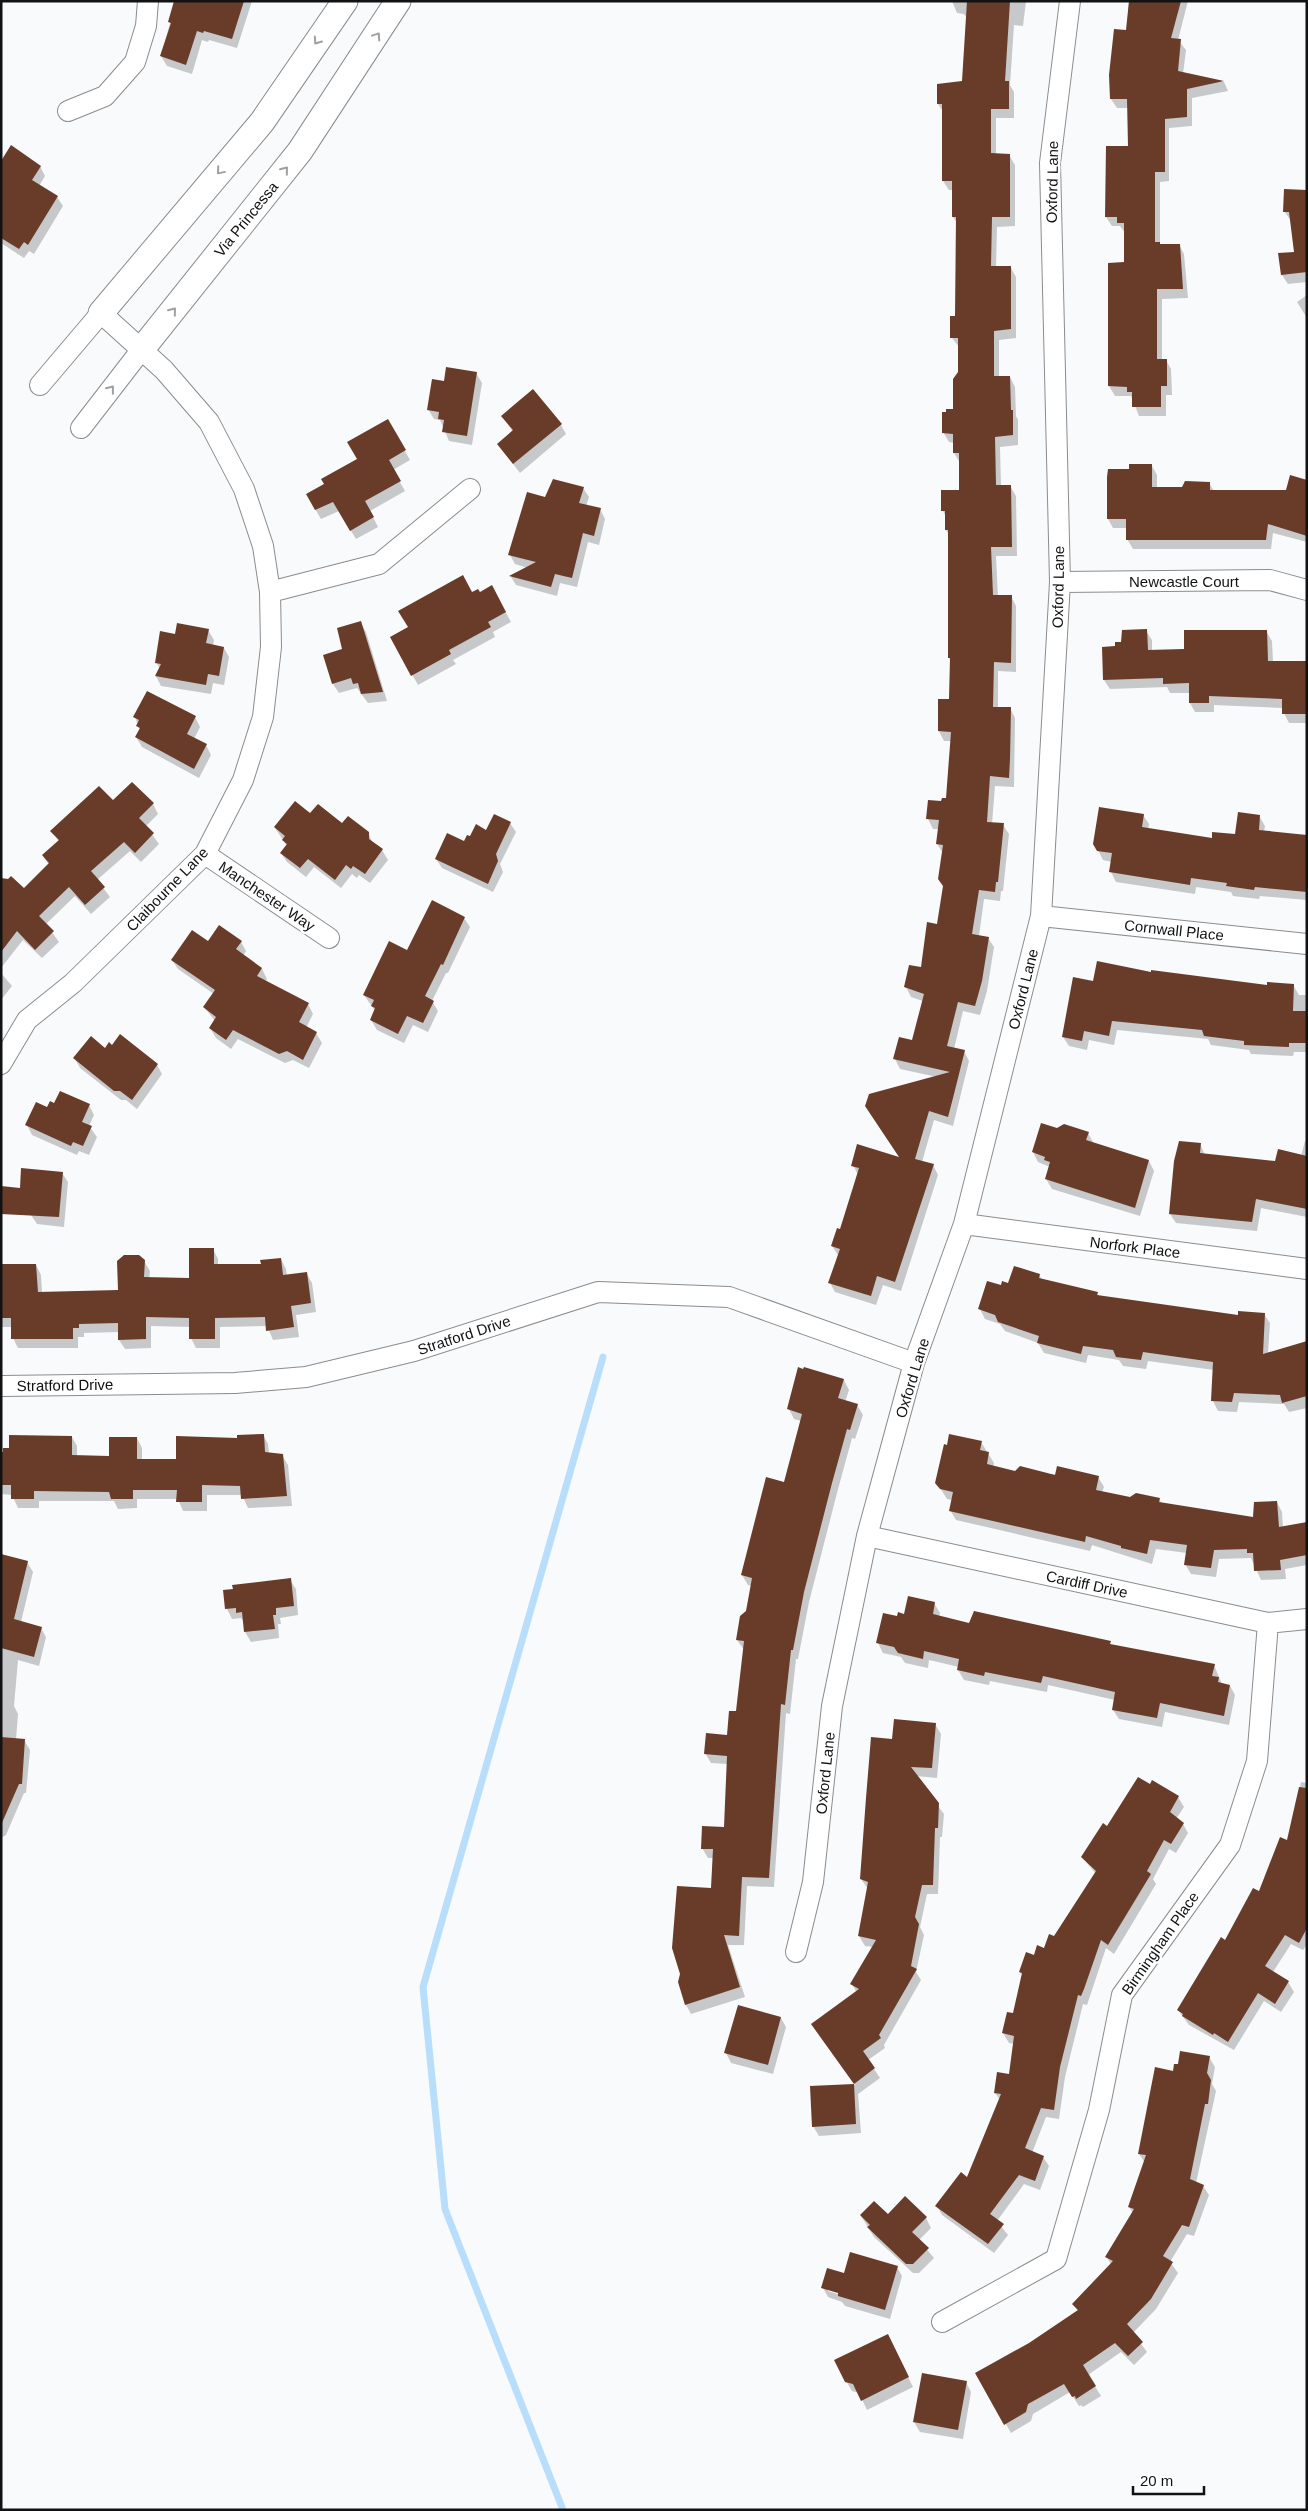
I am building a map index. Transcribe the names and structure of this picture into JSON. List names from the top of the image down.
{
  "streets": {
    "street": [
      "Oxford Lane",
      "Via Princessa",
      "Newcastle Court",
      "Claibourne Lane",
      "Manchester Way",
      "Cornwall Place",
      "Norfork Place",
      "Stratford Drive",
      "Cardiff Drive",
      "Birmingham Place"
    ]
  },
  "crossings": [
    ["Oxford Lane", "Newcastle Court"],
    ["Oxford Lane", "Cornwall Place"],
    ["Oxford Lane", "Norfork Place"],
    ["Oxford Lane", "Stratford Drive"],
    ["Oxford Lane", "Cardiff Drive"],
    ["Via Princessa", "Claibourne Lane"],
    ["Claibourne Lane", "Manchester Way"],
    ["Cardiff Drive", "Birmingham Place"]
  ],
  "scale_bar": "20 m"
}
